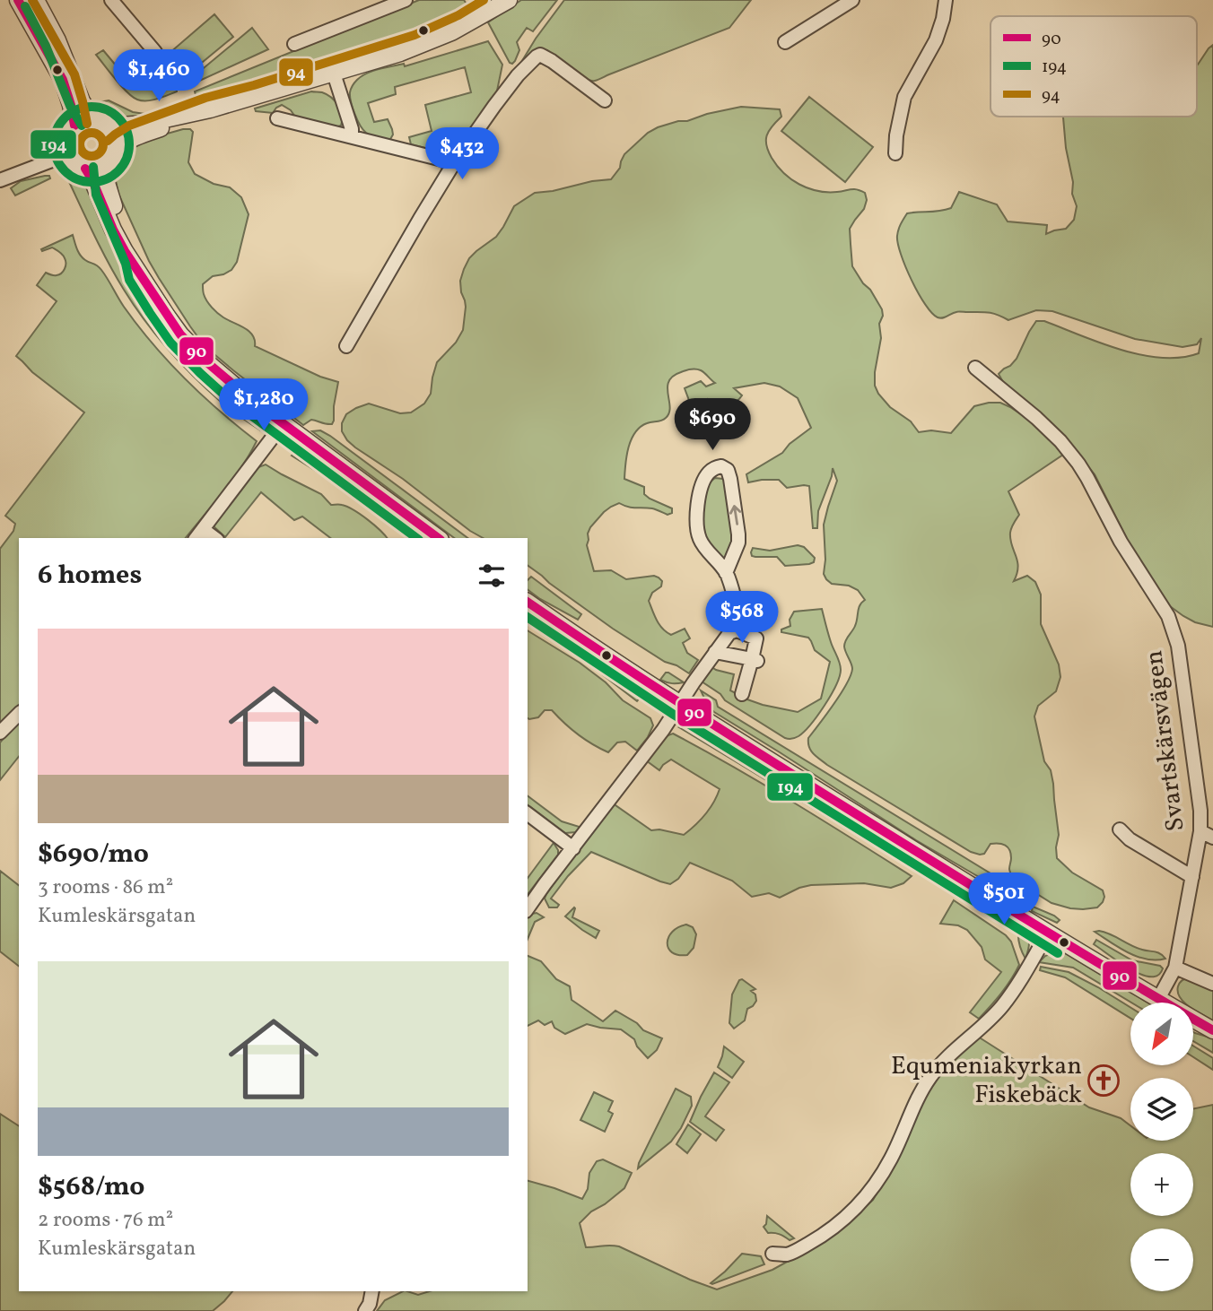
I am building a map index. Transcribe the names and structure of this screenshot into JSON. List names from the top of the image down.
{
  "streets": {
    "street": ["Svartskärsvägen"]
  },
  "places": {
    "church": ["Equmeniakyrkan Fiskebäck"]
  },
  "lines": ["transit line 90", "transit line 94", "transit line 194"],
  "legend": ["90", "194", "94"],
  "north": "bottom left",
  "page": {
    "price": [
      "$1,460",
      "$432",
      "$1,280",
      "$690",
      "$568",
      "$501"
    ],
    "heading": "6 homes",
    "list": [
      {
        "name": "$690/mo",
        "note": "3 rooms · 86 m² · Kumleskärsgatan"
      },
      {
        "name": "$568/mo",
        "note": "2 rooms · 76 m² · Kumleskärsgatan"
      }
    ],
    "map_buttons": ["+", "−"]
  }
}
